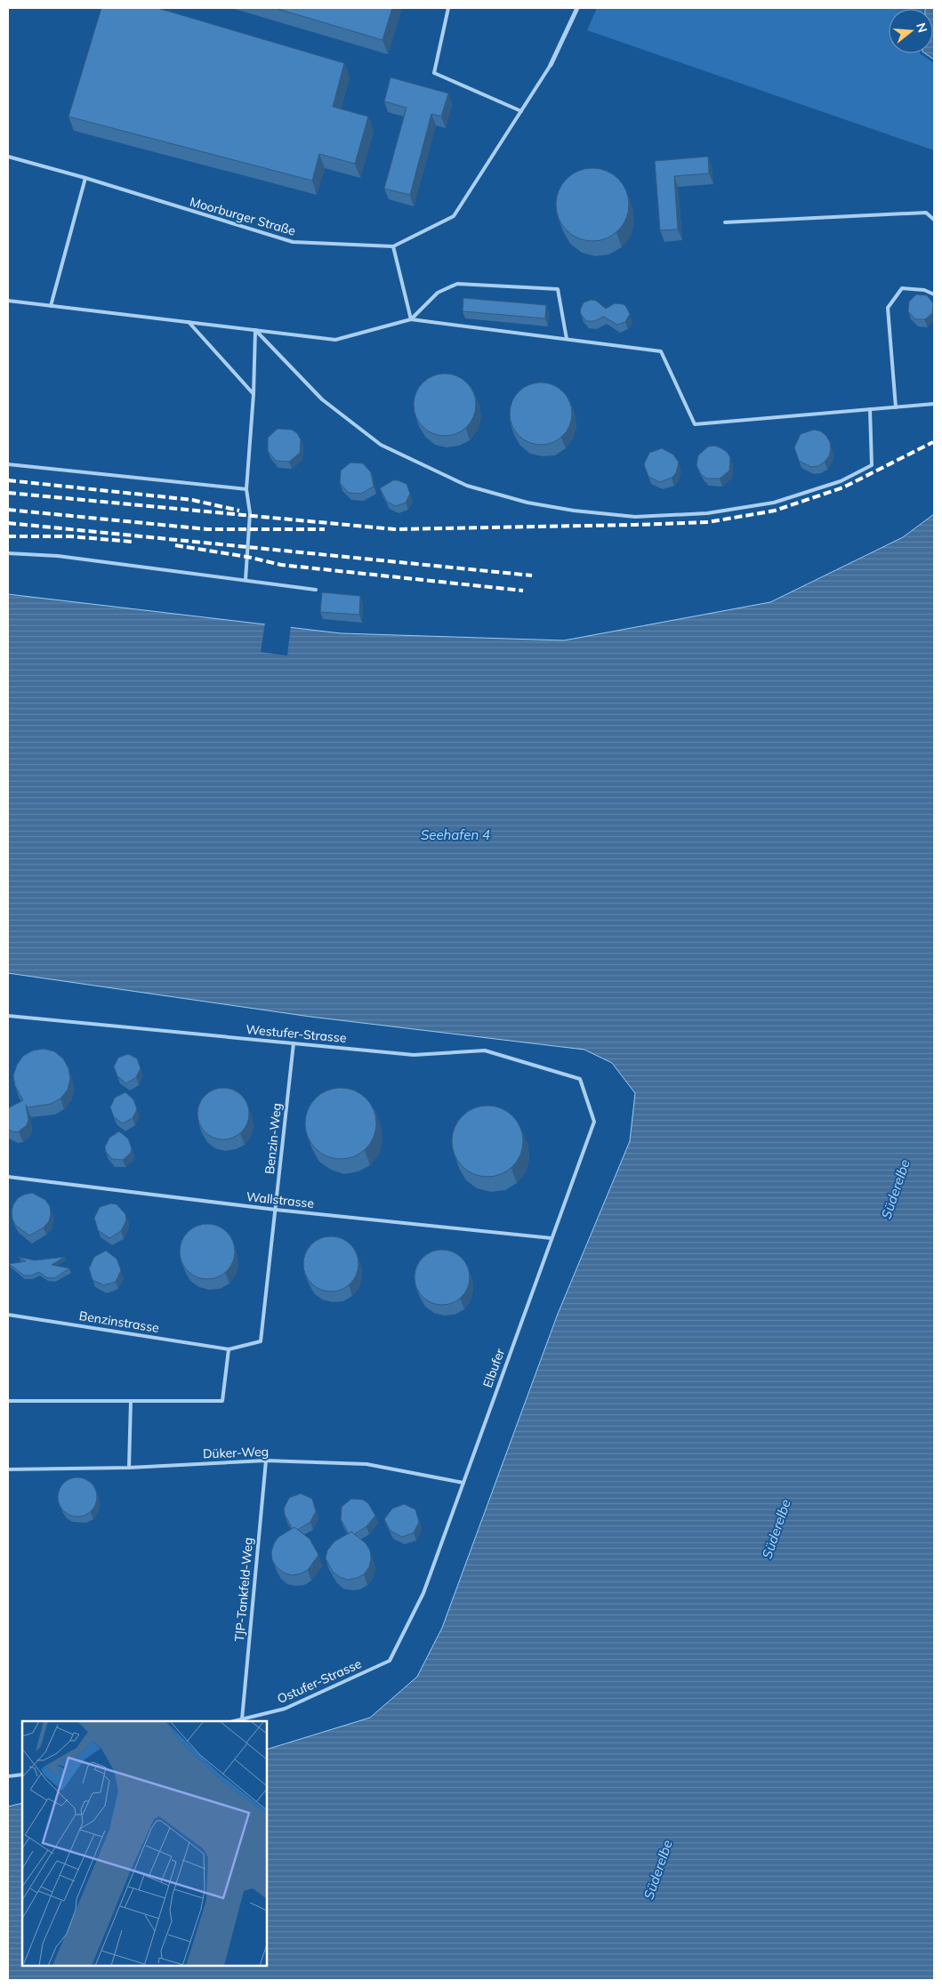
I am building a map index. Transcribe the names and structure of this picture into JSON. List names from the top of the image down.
{
  "streets": {
    "lane": [
      "Moorburger Straße",
      "Westufer-Strasse",
      "Benzin-Weg",
      "Wallstrasse",
      "Benzinstrasse",
      "Elbufer",
      "Düker-Weg",
      "TJP-Tankfeld-Weg",
      "Ostufer-Strasse"
    ]
  },
  "crossings": [
    ["Westufer-Strasse", "Benzin-Weg"],
    ["Westufer-Strasse", "Elbufer"],
    ["Benzin-Weg", "Wallstrasse"],
    ["Benzin-Weg", "Benzinstrasse"],
    ["Wallstrasse", "Elbufer"],
    ["Elbufer", "Düker-Weg"],
    ["Elbufer", "Ostufer-Strasse"],
    ["Düker-Weg", "TJP-Tankfeld-Weg"],
    ["TJP-Tankfeld-Weg", "Ostufer-Strasse"]
  ],
  "water": ["Seehafen 4", "Süderelbe"],
  "north": "right"
}
